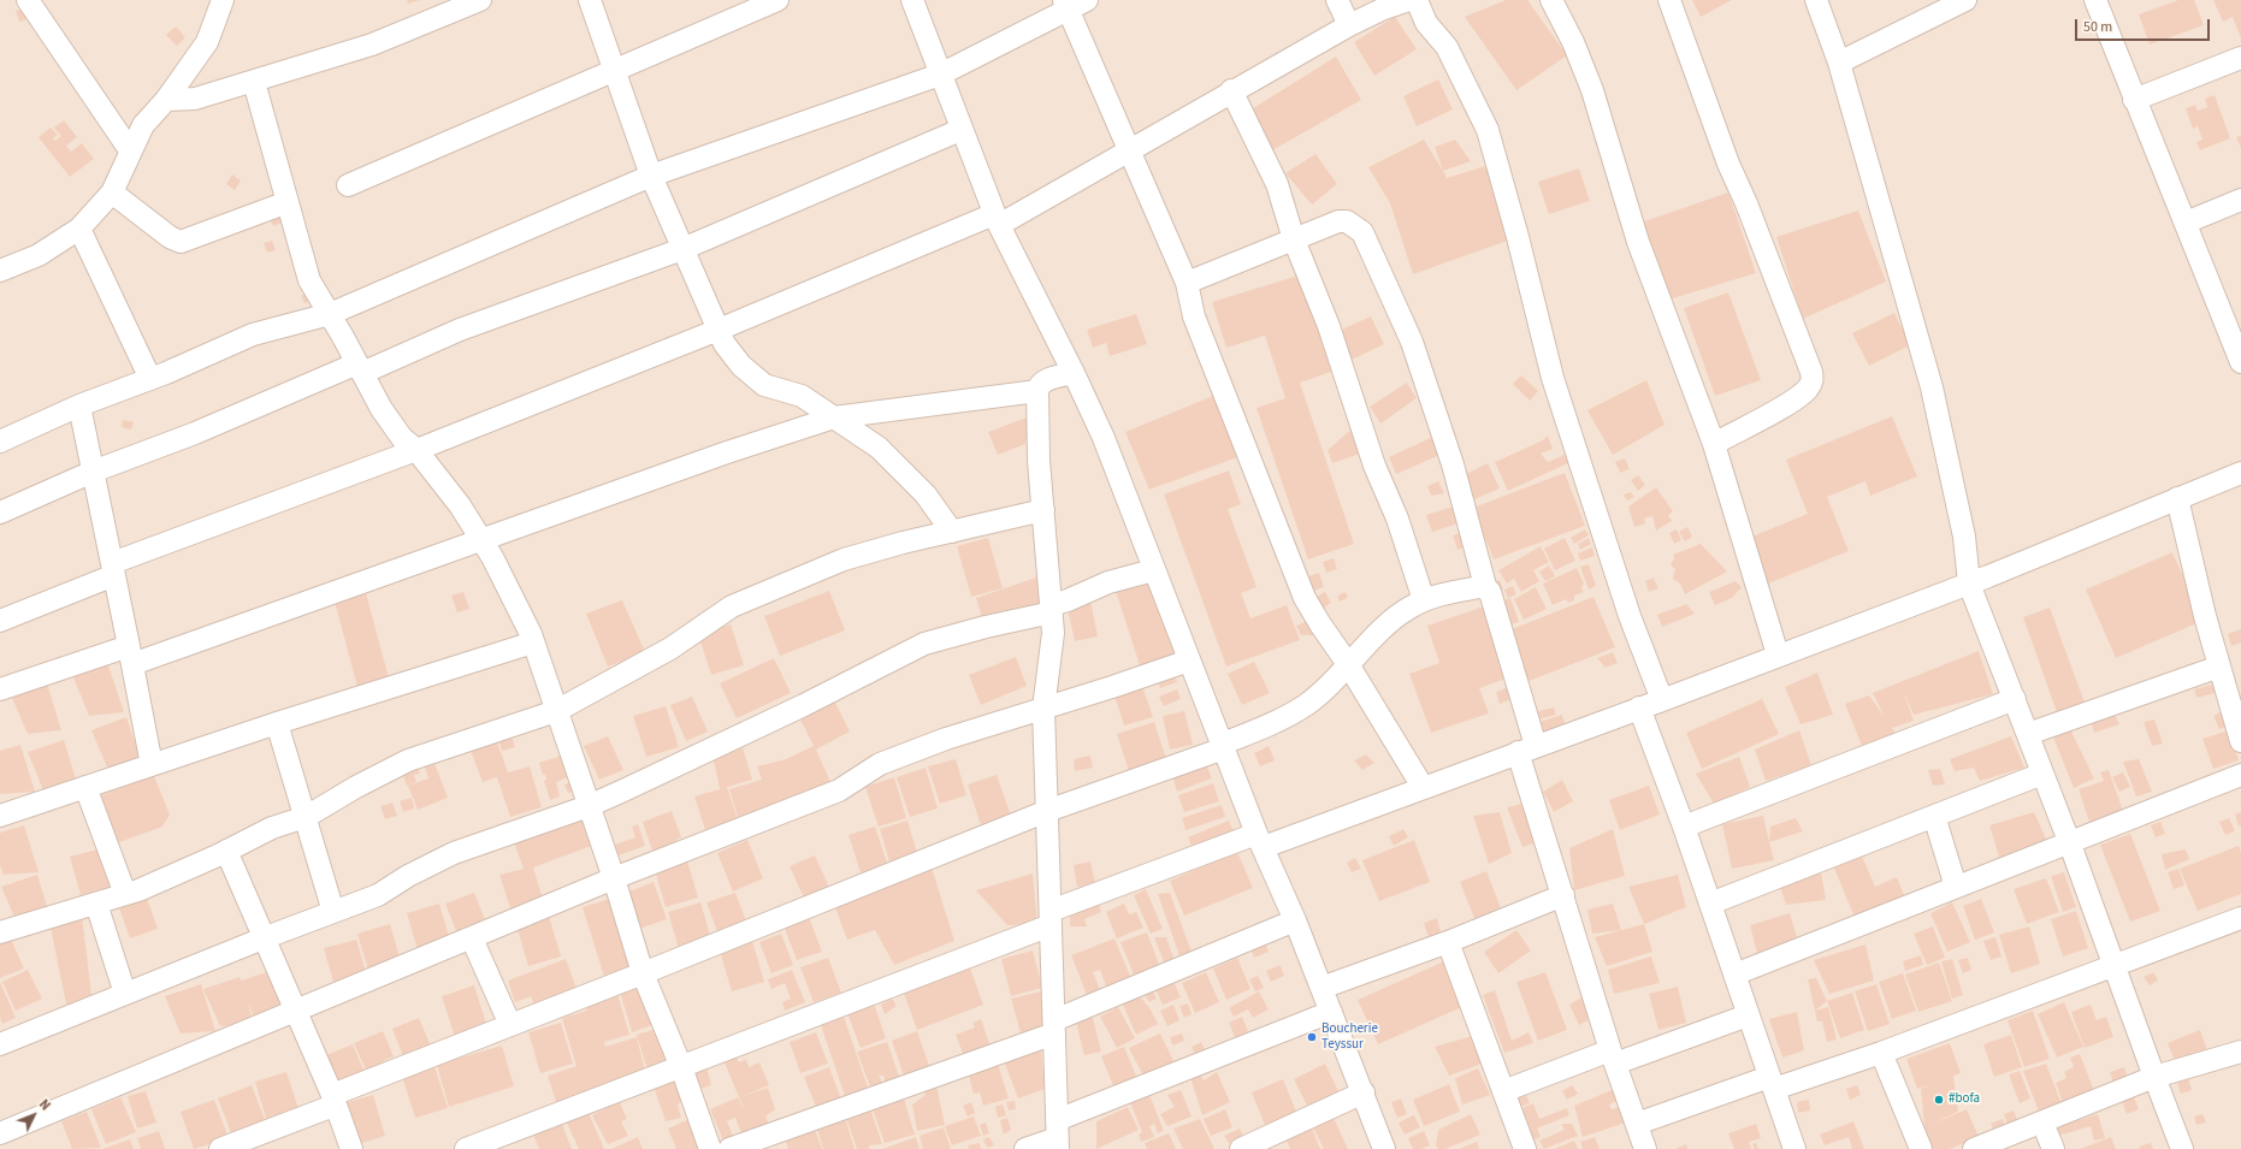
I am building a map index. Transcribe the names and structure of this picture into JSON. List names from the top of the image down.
{
  "places": ["Boucherie Teyssur", "#bofa"],
  "scale_bar": "50 m",
  "north": "top right"
}
